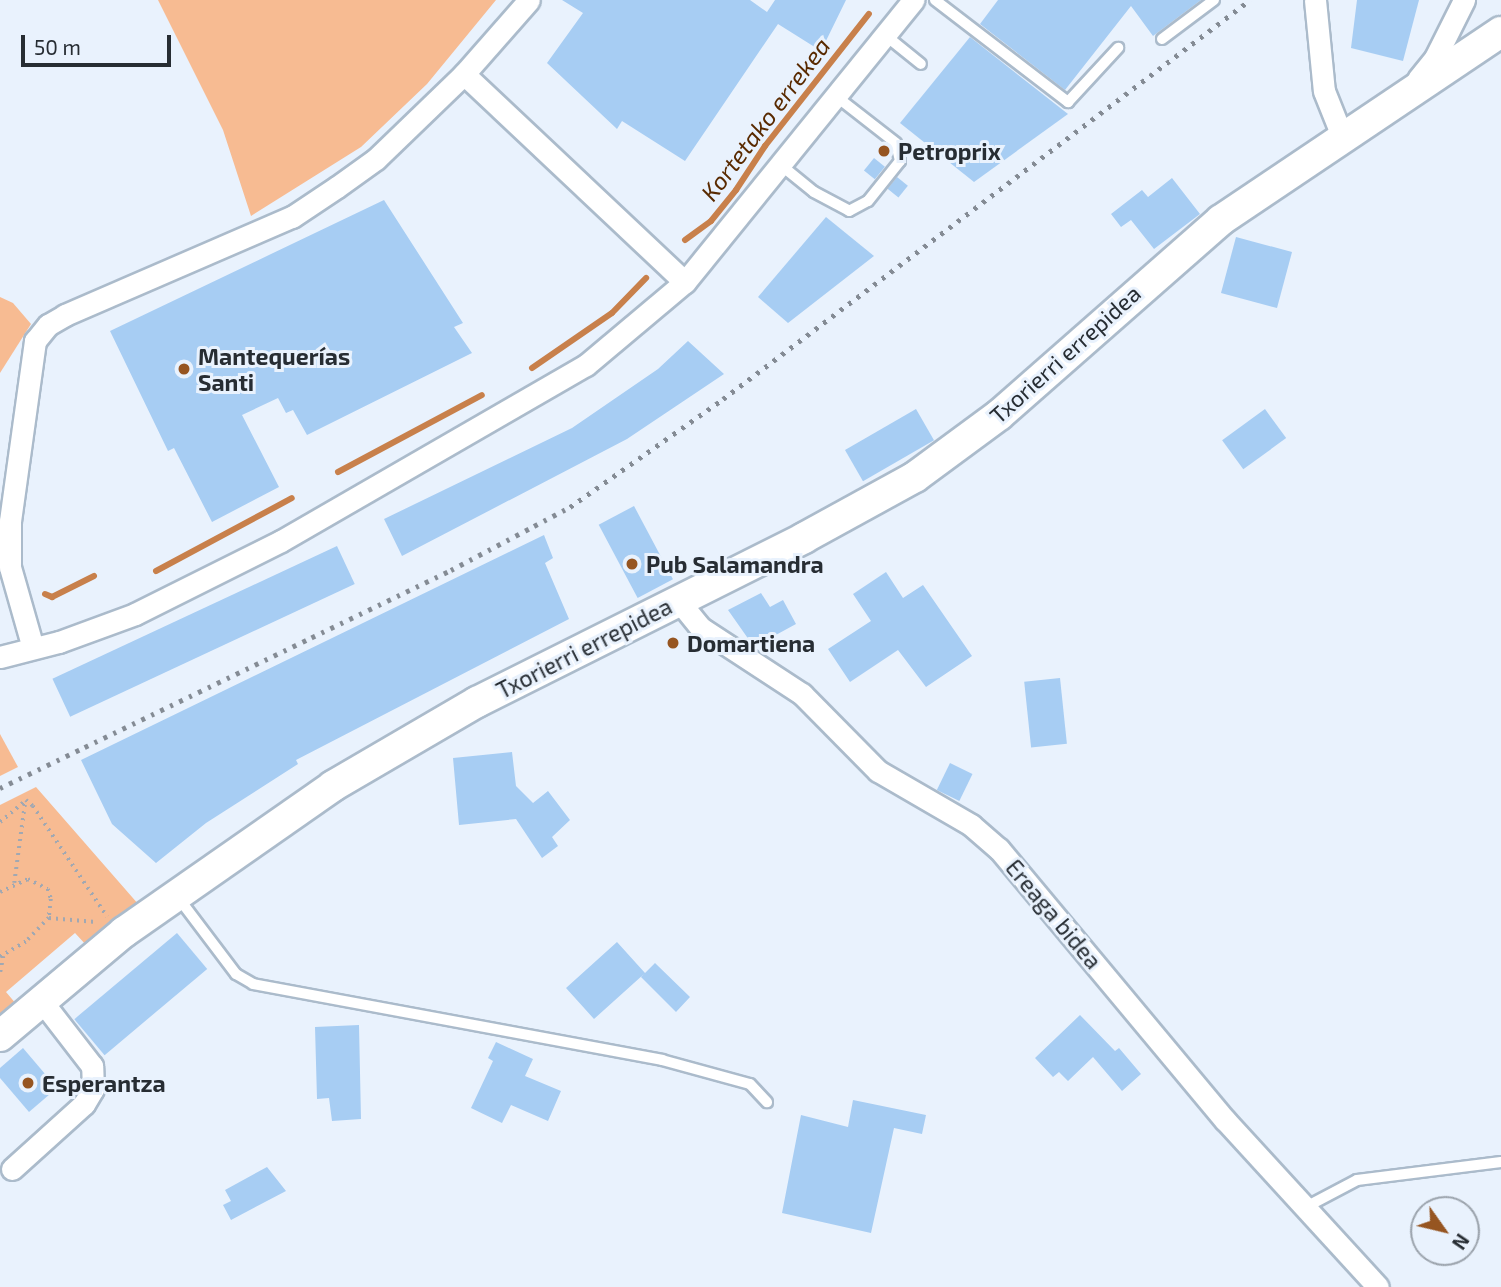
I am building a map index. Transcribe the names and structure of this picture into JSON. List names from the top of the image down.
{
  "streets": {
    "street": ["Txorierri errepidea", "Ereaga bidea"]
  },
  "crossings": [
    ["Txorierri errepidea", "Ereaga bidea"]
  ],
  "water": ["Kortetako errekea"],
  "places": [
    "Petroprix",
    "Mantequerías Santi",
    "Pub Salamandra",
    "Domartiena",
    "Esperantza"
  ],
  "scale_bar": "50 m",
  "north": "bottom right"
}
